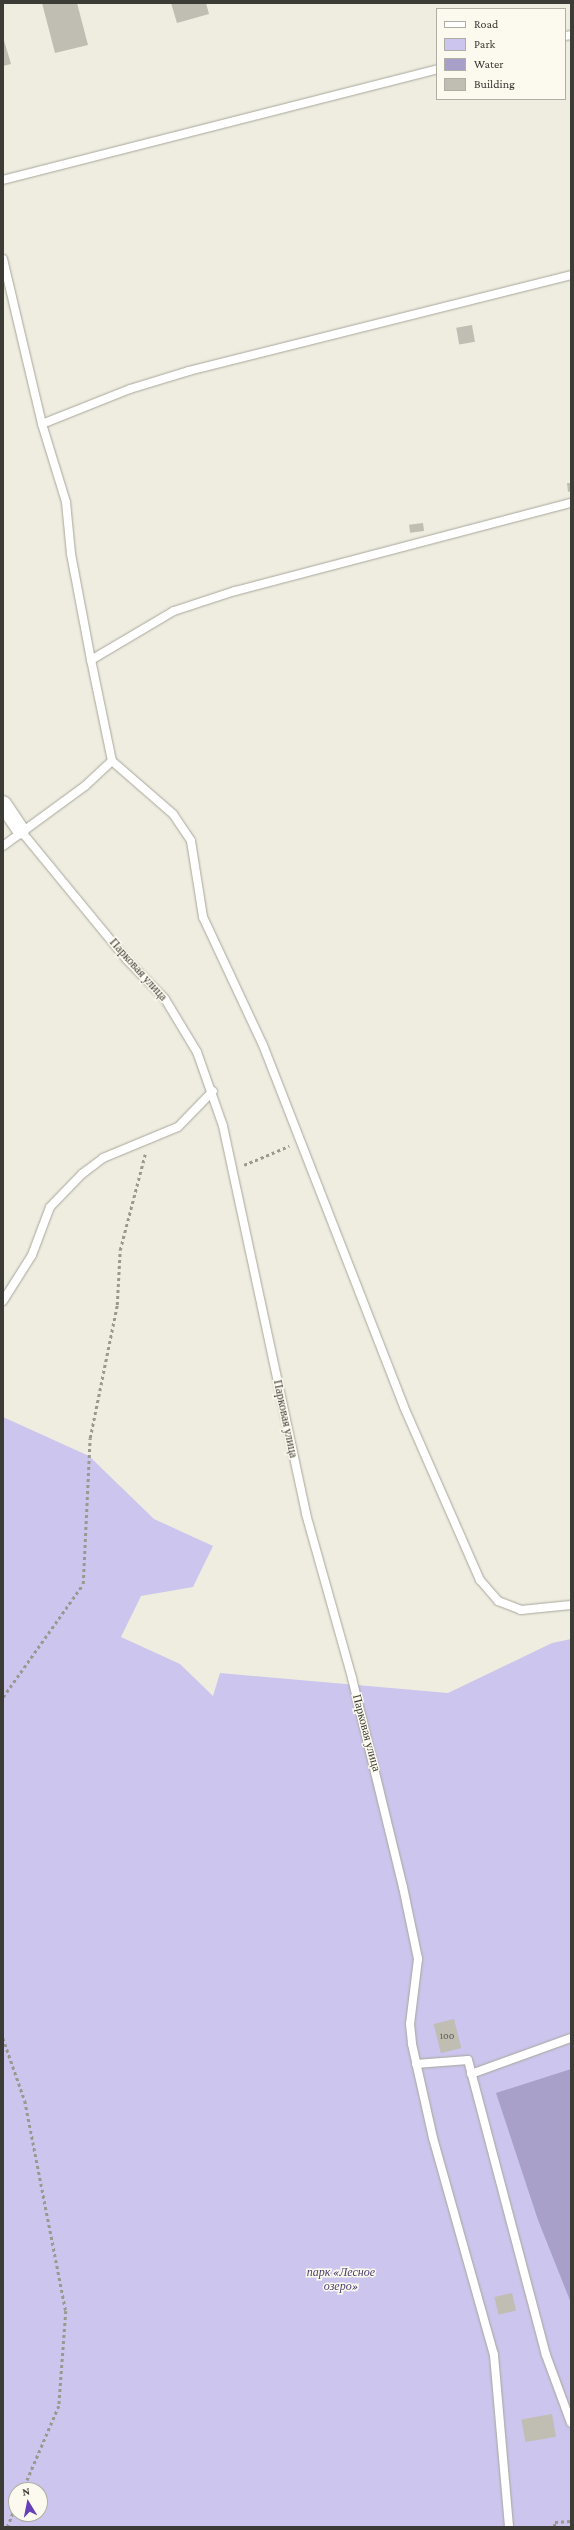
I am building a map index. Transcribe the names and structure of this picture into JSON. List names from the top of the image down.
{
  "streets": {
    "lane": ["Парковая улица"]
  },
  "parks": ["парк «Лесное озеро»"],
  "house_numbers": ["100"],
  "legend": [
    "Road",
    "Park",
    "Water",
    "Building"
  ],
  "north": "top"
}
